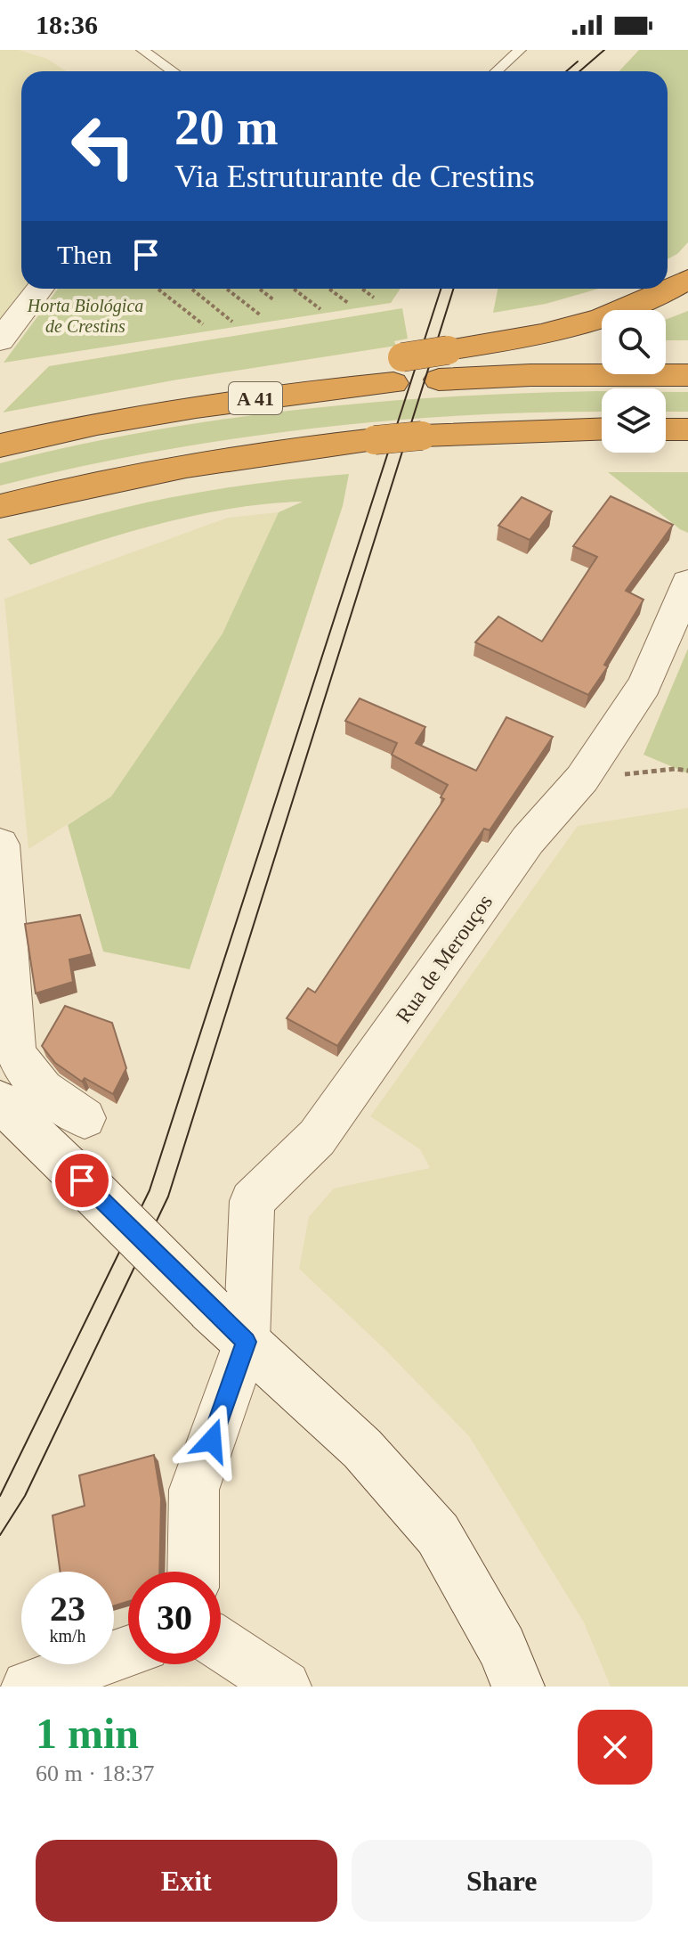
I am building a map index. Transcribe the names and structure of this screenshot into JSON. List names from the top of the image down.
{
  "streets": {
    "highway": ["A 41"],
    "street": ["Rua de Merouços"]
  },
  "parks": ["Horta Biológica de Crestins"],
  "page": {
    "status": "18:36",
    "turn": ["20 m", "Via Estruturante de Crestins"],
    "then": "Then",
    "speed": "23 km/h",
    "limit": "30",
    "heading": ["1 min", "60 m · 18:37"],
    "buttons": ["Exit", "Share"]
  }
}
